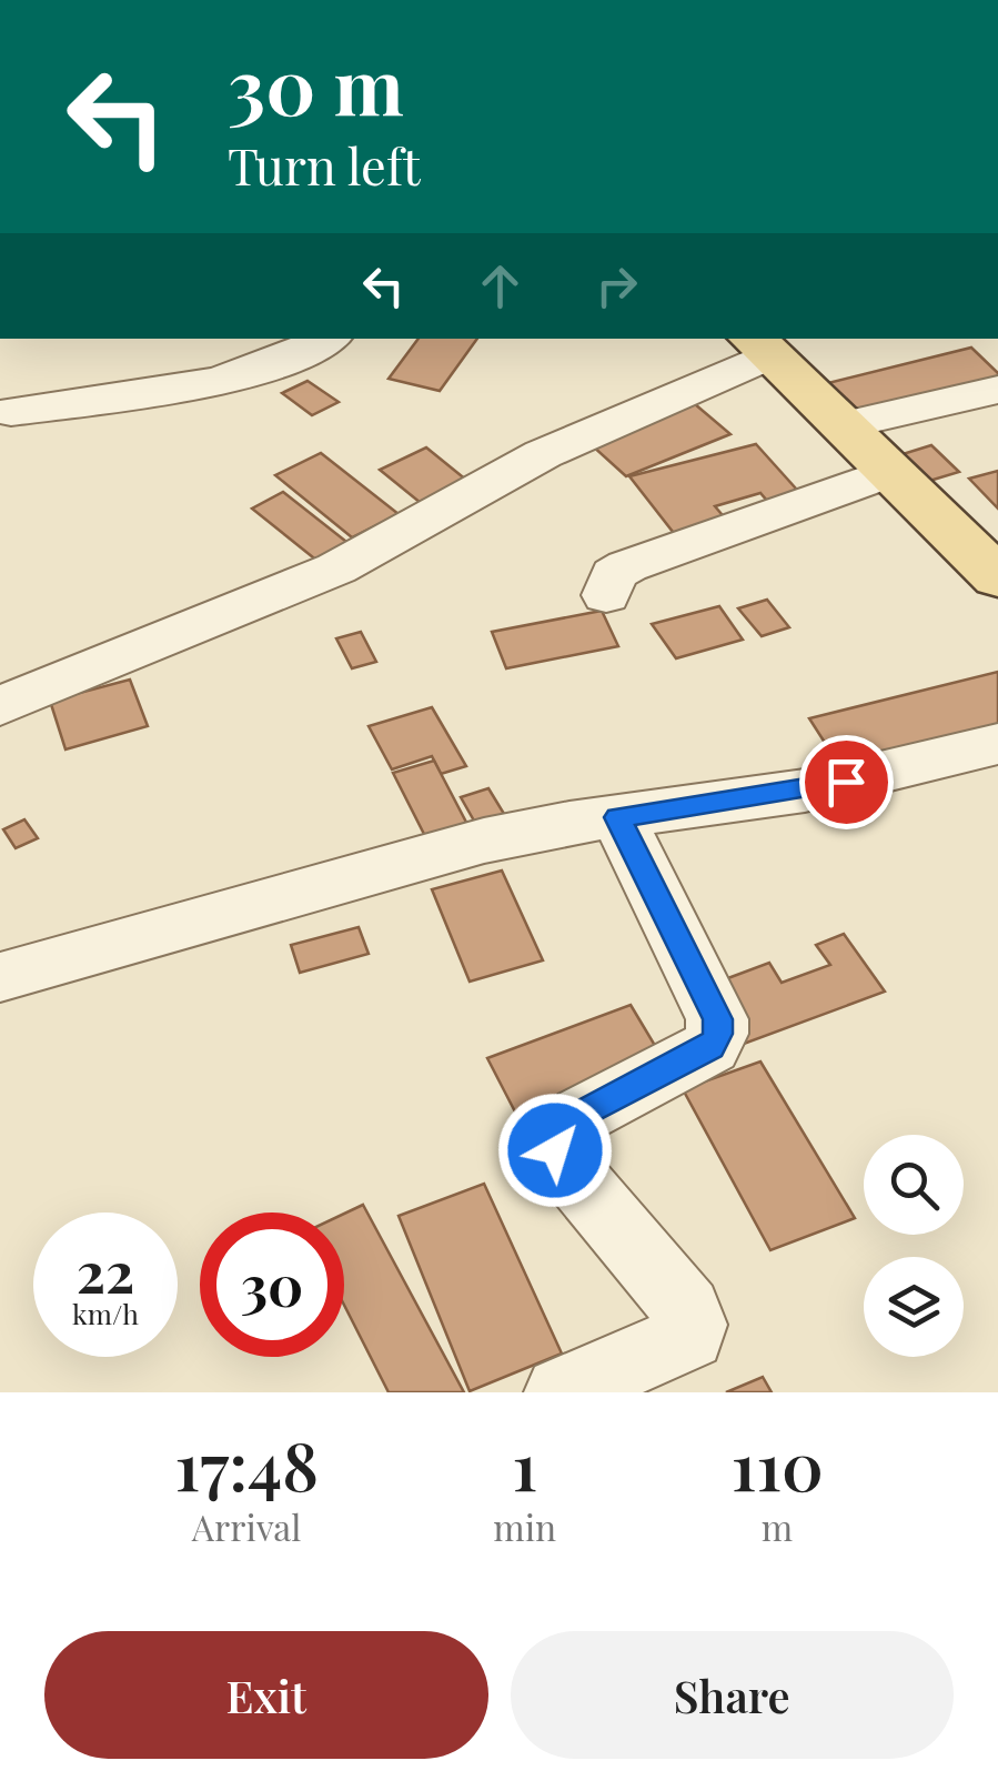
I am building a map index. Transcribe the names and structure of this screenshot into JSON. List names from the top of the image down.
{
  "page": {
    "turn": ["30 m", "Turn left"],
    "speed": "22 km/h",
    "limit": "30",
    "eta": [
      "17:48",
      "Arrival",
      "1",
      "min",
      "110",
      "m"
    ],
    "buttons": ["Exit", "Share"]
  }
}
